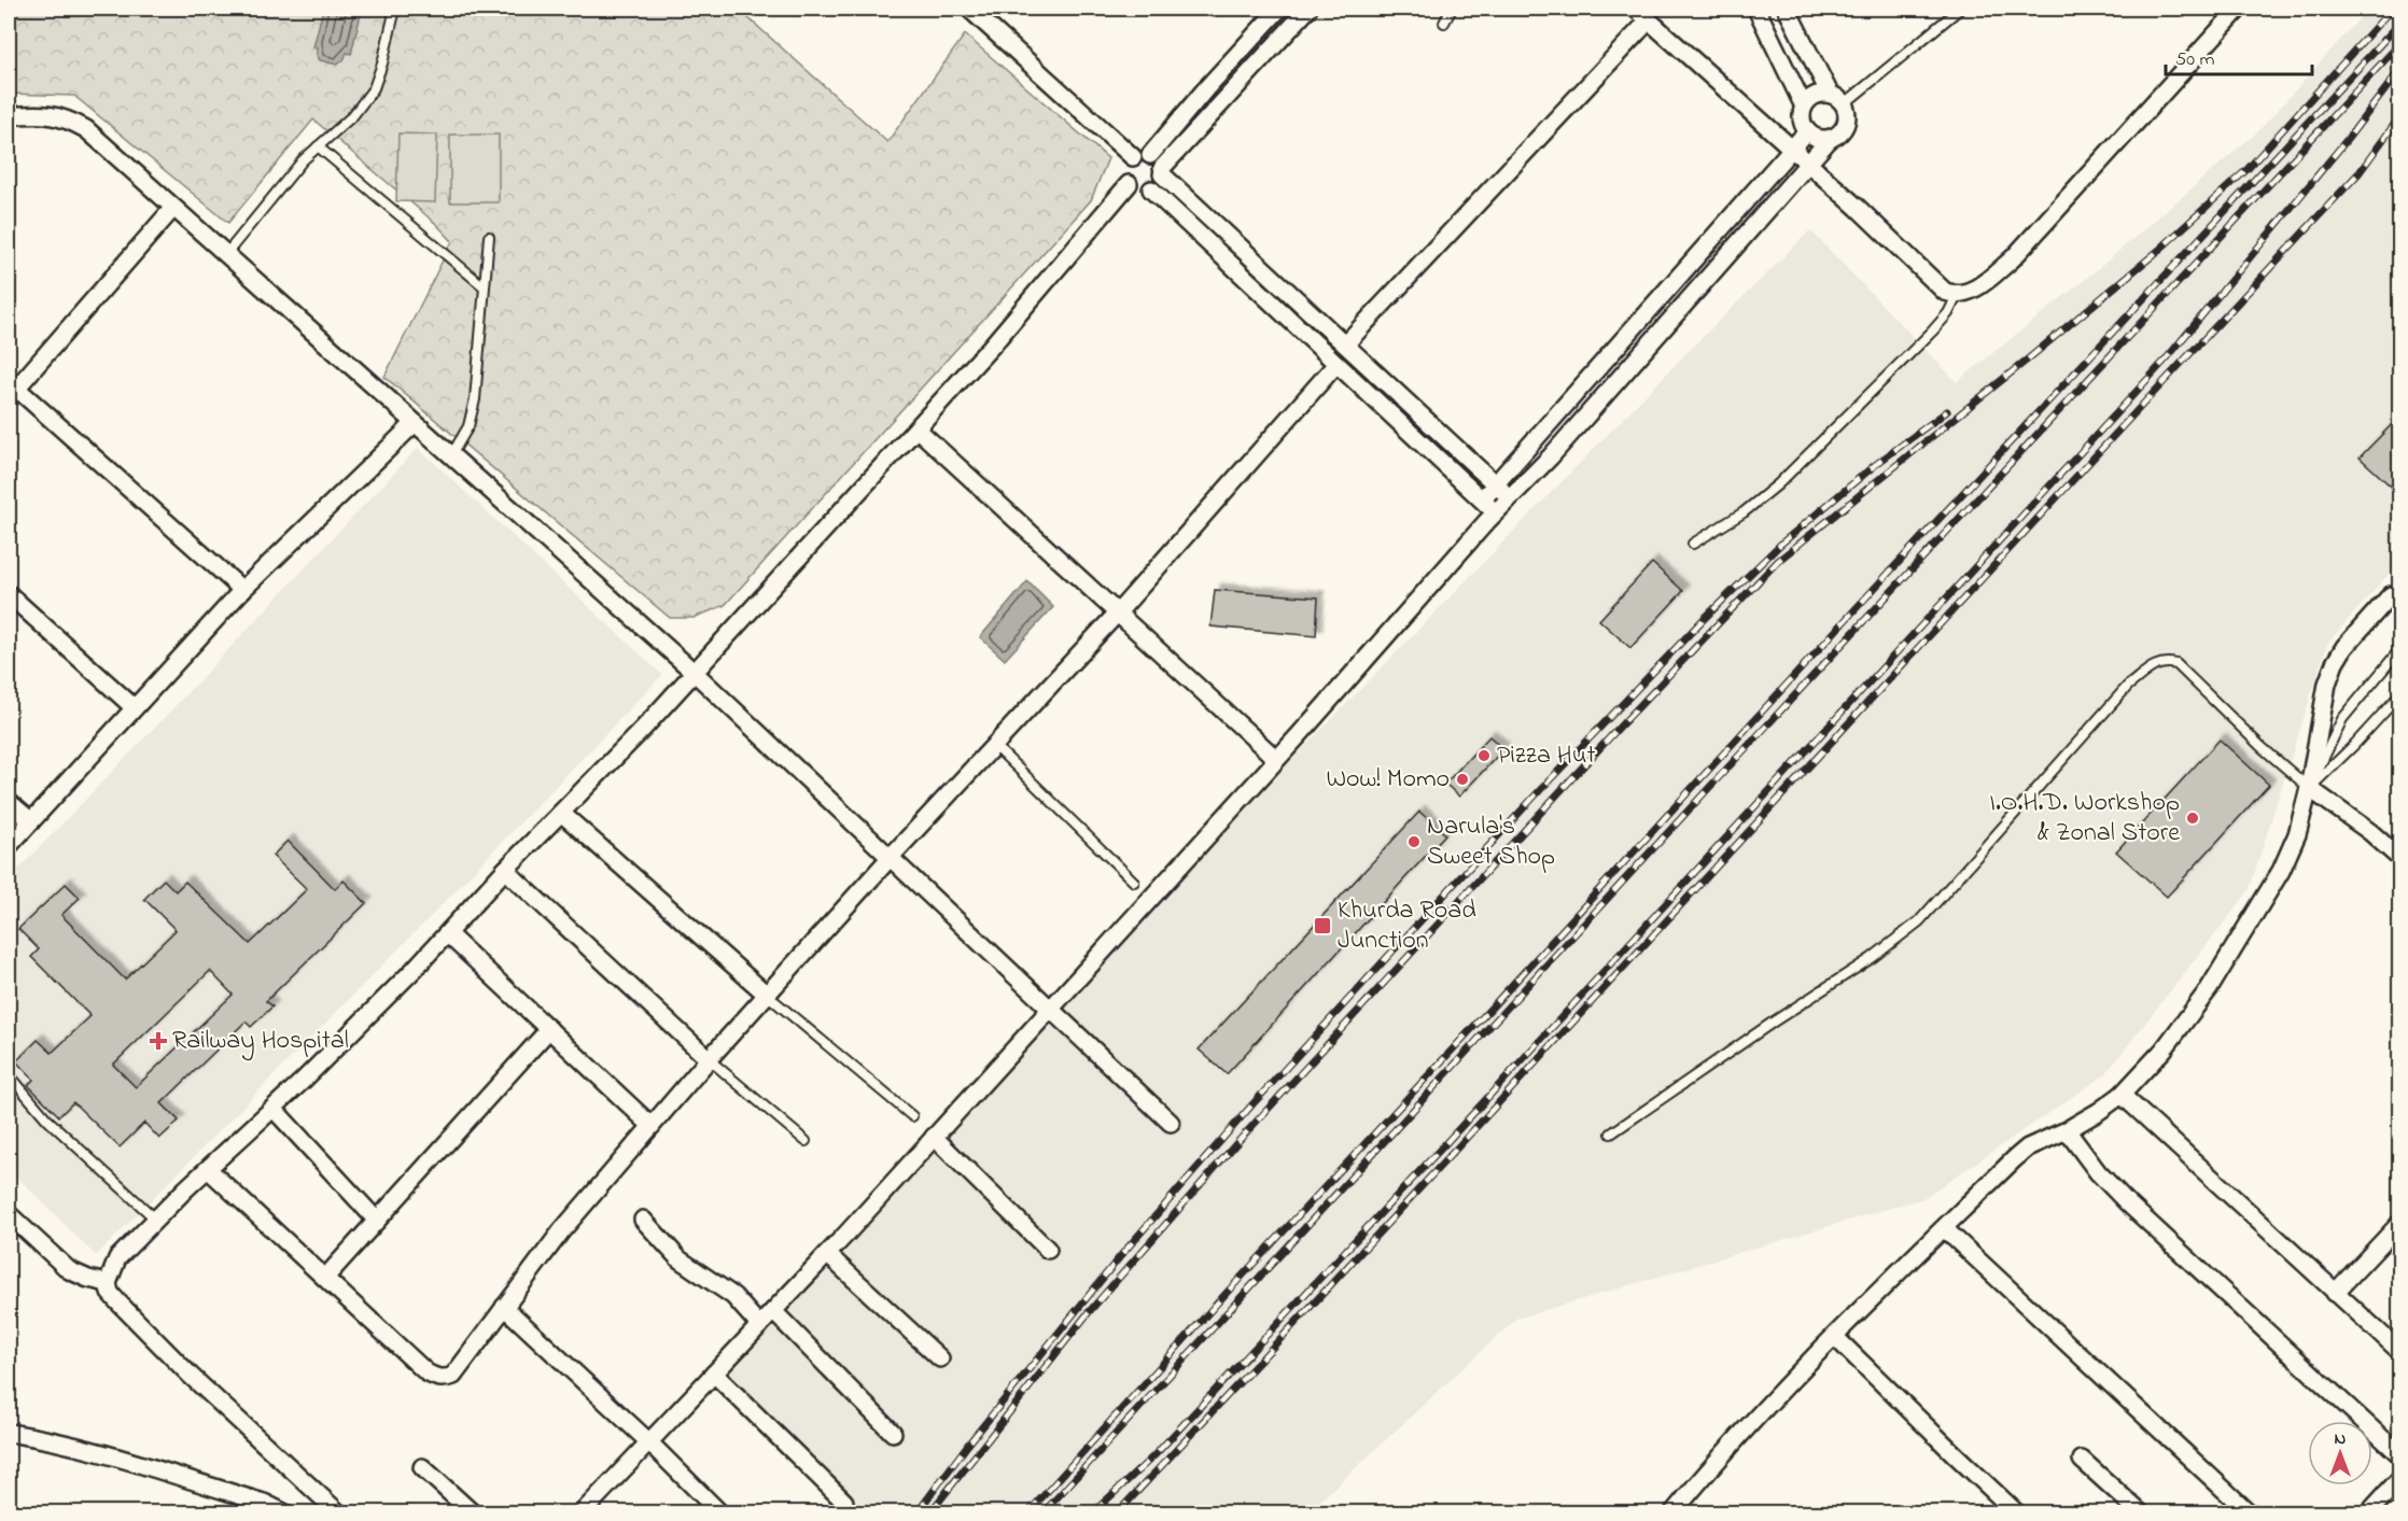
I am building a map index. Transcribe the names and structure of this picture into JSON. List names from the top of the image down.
{
  "places": {
    "other": [
      "Pizza Hut",
      "Wow! Momo",
      "I.O.H.D. Workshop & Zonal Store",
      "Narula's Sweet Shop"
    ],
    "transit": ["Khurda Road Junction"],
    "health": ["Railway Hospital"]
  },
  "scale_bar": "50 m",
  "north": "top"
}
